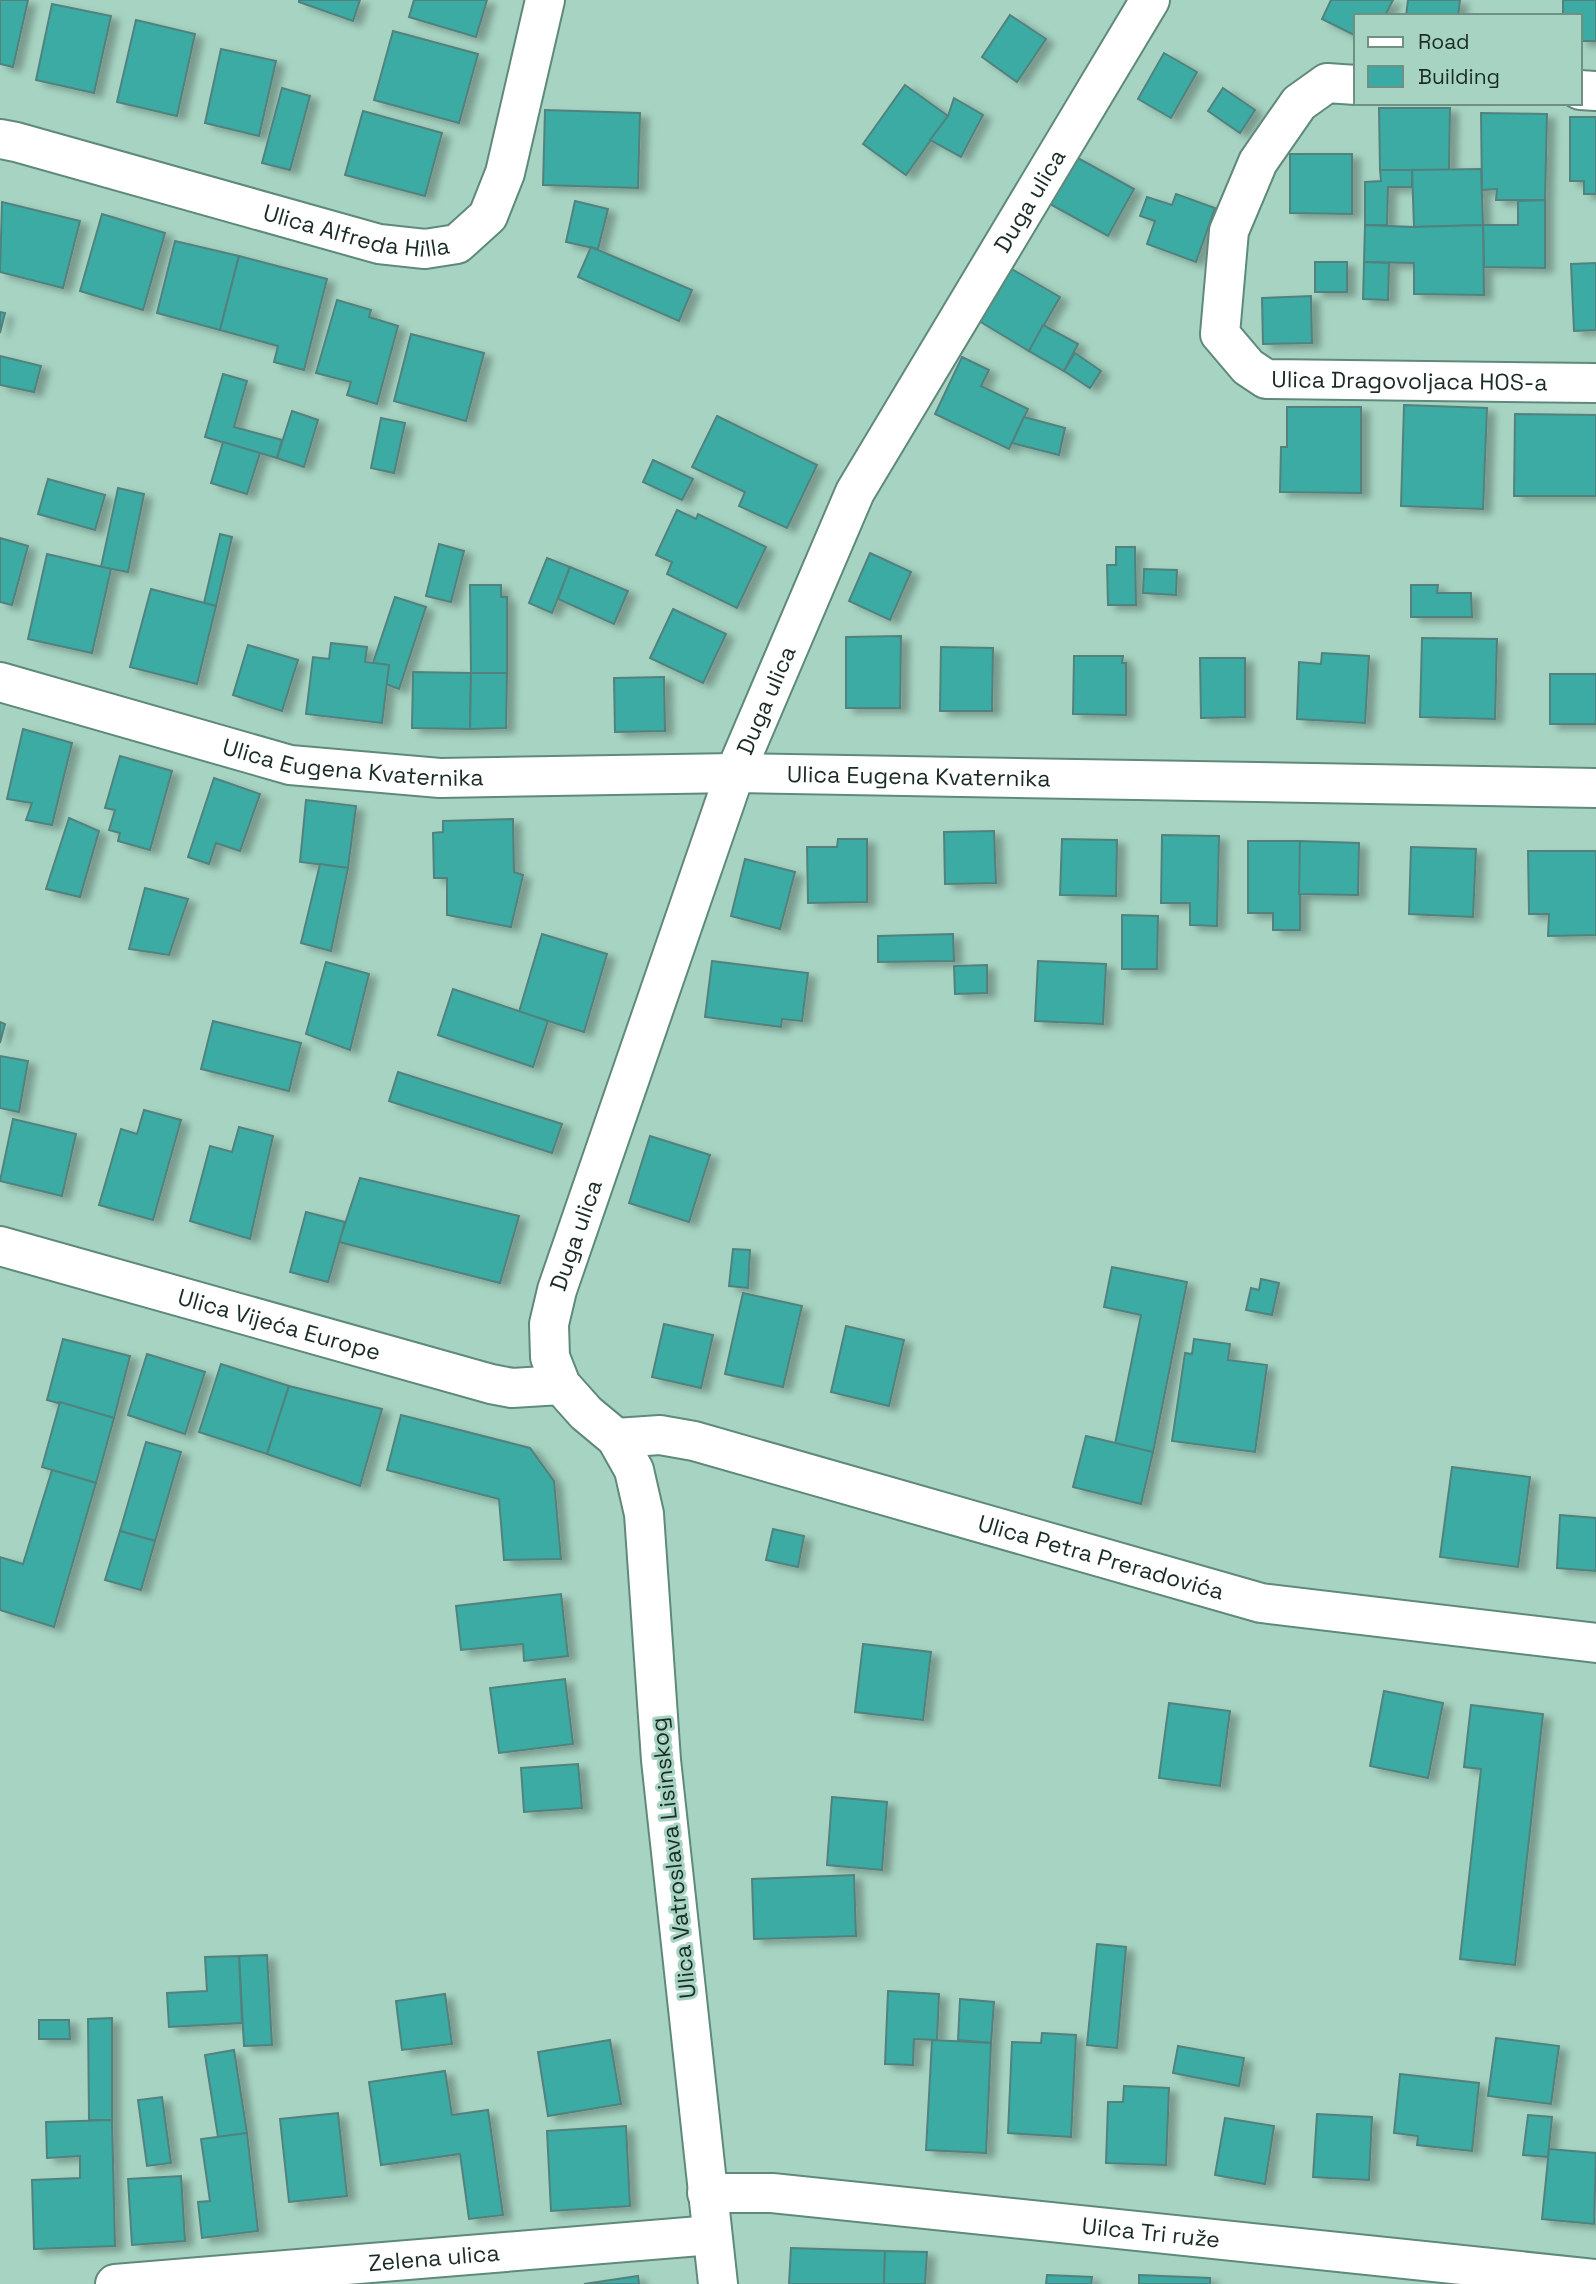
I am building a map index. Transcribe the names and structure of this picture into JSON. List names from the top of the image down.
{
  "streets": {
    "street": [
      "Duga ulica",
      "Ulica Alfreda Hilla",
      "Ulica Dragovoljaca HOS-a",
      "Ulica Eugena Kvaternika",
      "Ulica Vijeća Europe",
      "Ulica Petra Preradovića",
      "Ulica Vatroslava Lisinskog",
      "Uilca Tri ruže",
      "Zelena ulica"
    ]
  },
  "crossings": [
    ["Duga ulica", "Ulica Eugena Kvaternika"],
    ["Duga ulica", "Ulica Vijeća Europe"],
    ["Duga ulica", "Ulica Petra Preradovića"],
    ["Duga ulica", "Ulica Vatroslava Lisinskog"],
    ["Ulica Petra Preradovića", "Ulica Vatroslava Lisinskog"],
    ["Ulica Vatroslava Lisinskog", "Uilca Tri ruže"],
    ["Ulica Vatroslava Lisinskog", "Zelena ulica"]
  ],
  "legend": ["Road", "Building"]
}
